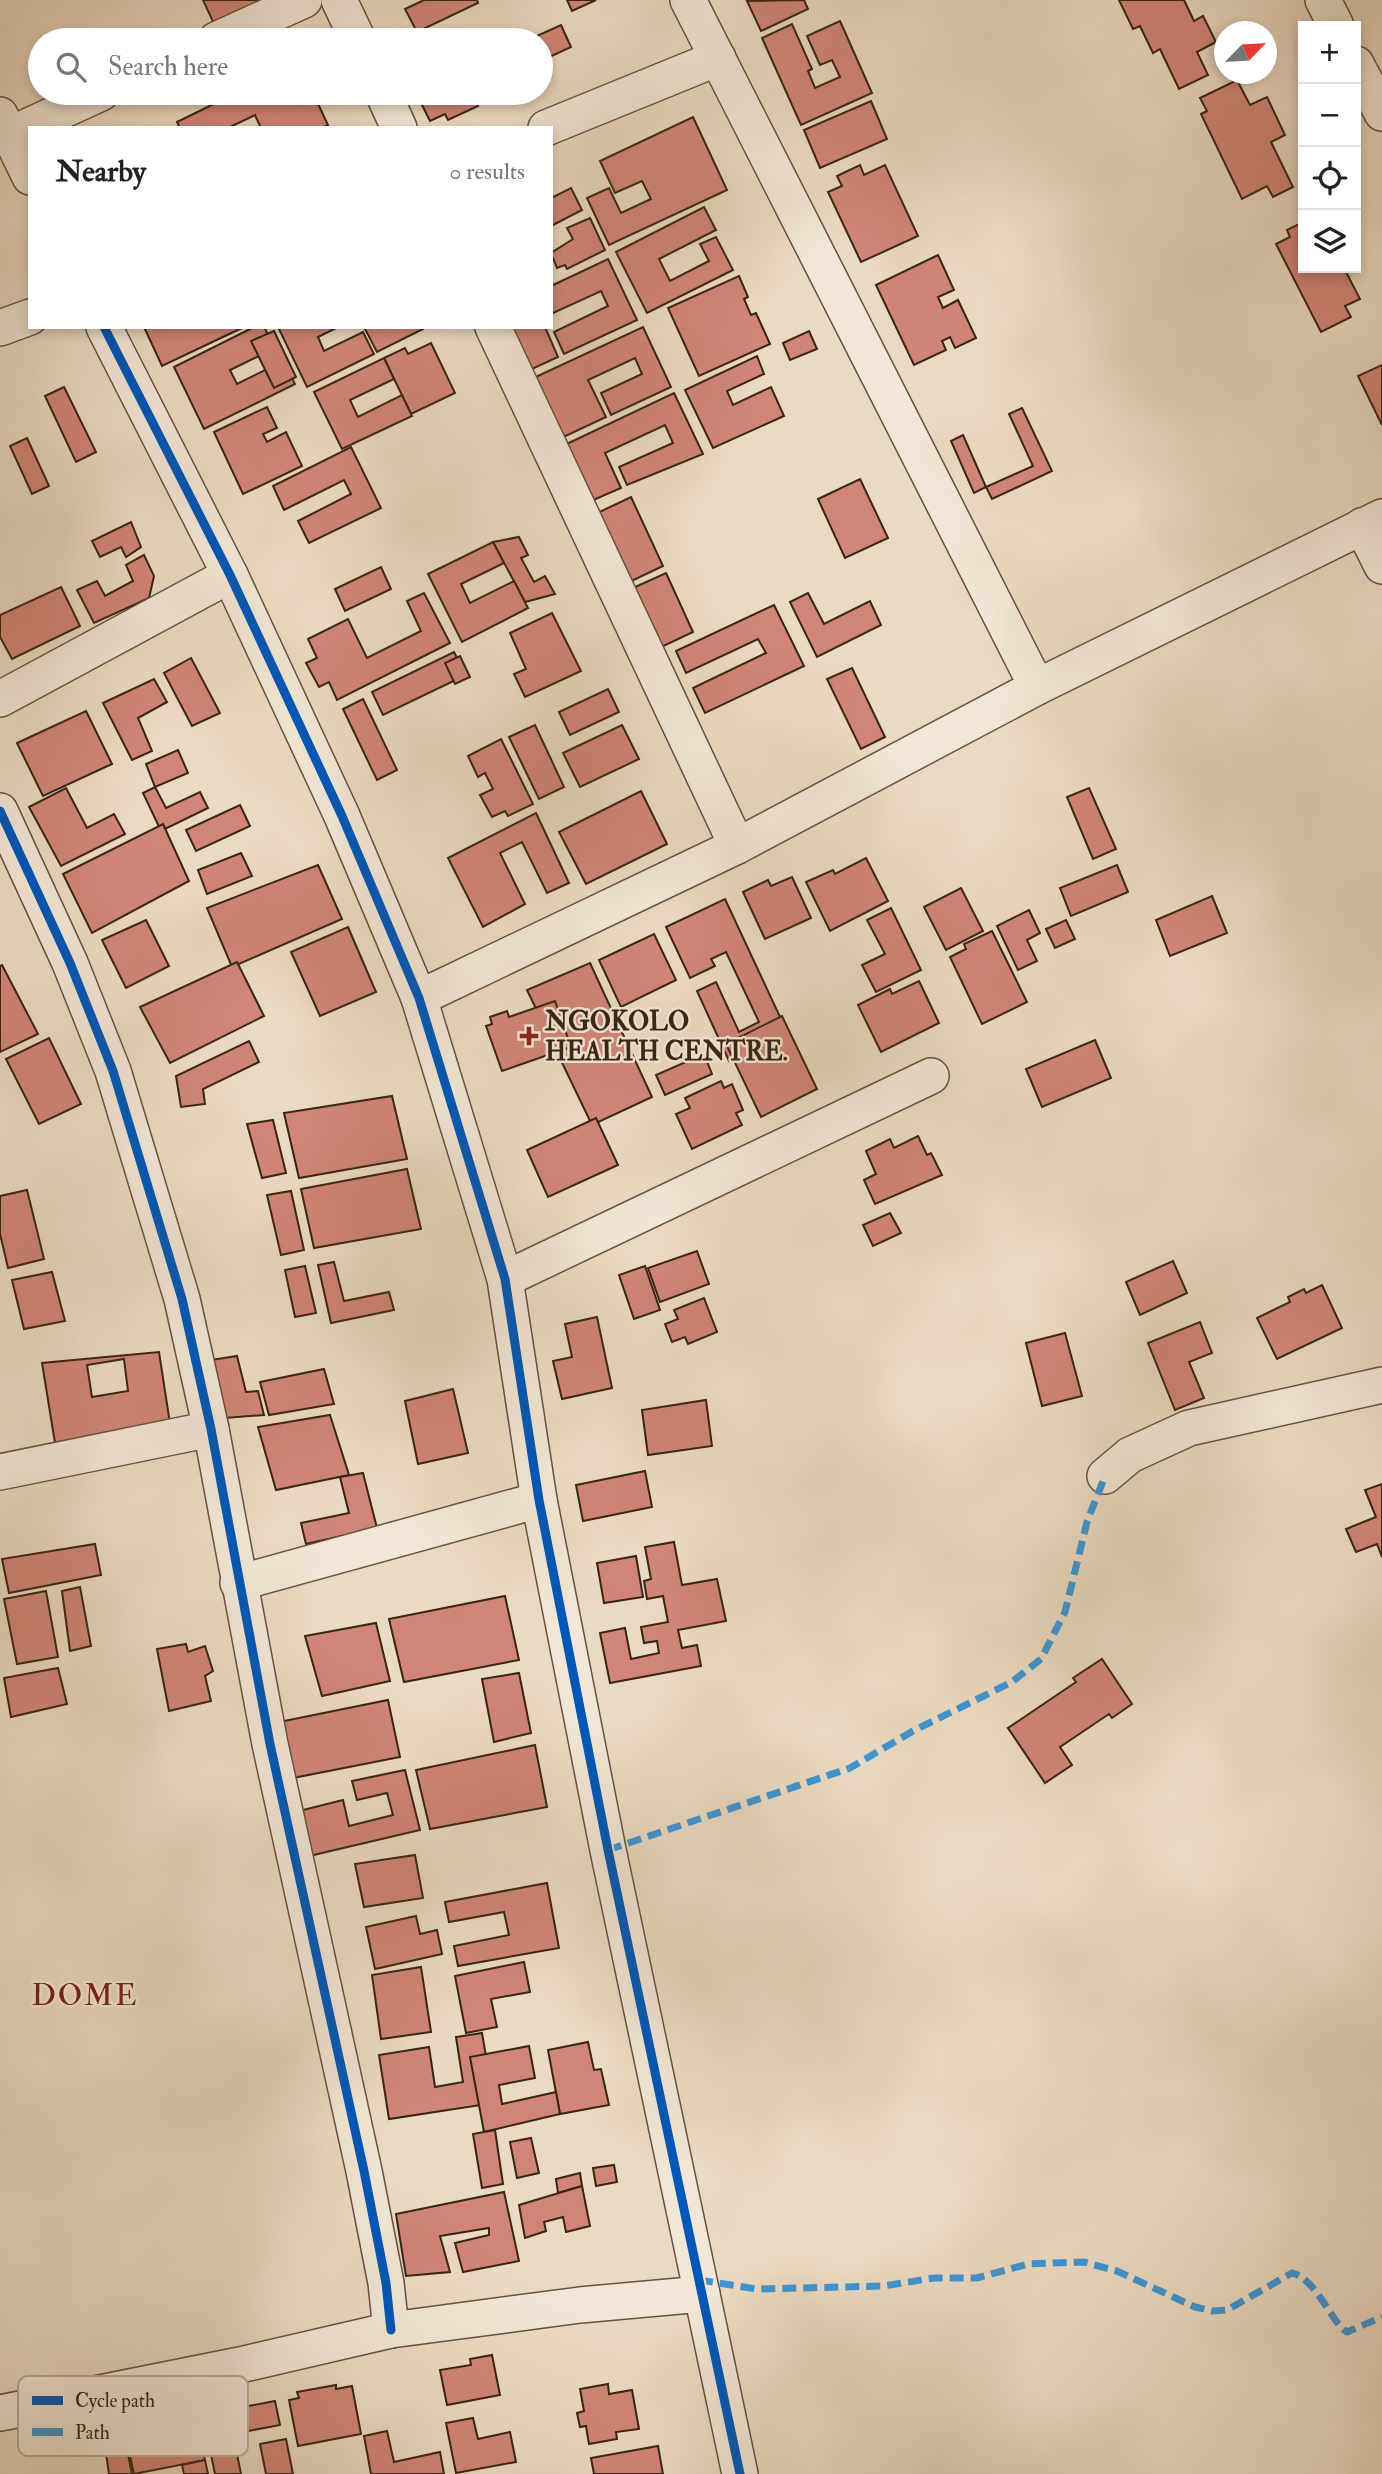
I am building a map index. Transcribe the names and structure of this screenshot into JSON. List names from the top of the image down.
{
  "districts": ["DOME"],
  "places": {
    "health": ["NGOKOLO HEALTH CENTRE."]
  },
  "legend": ["Cycle path", "Path"],
  "north": "top right",
  "page": {
    "map_buttons": ["+", "−"],
    "search": "Search here",
    "heading": ["Nearby", "0 results"]
  }
}
